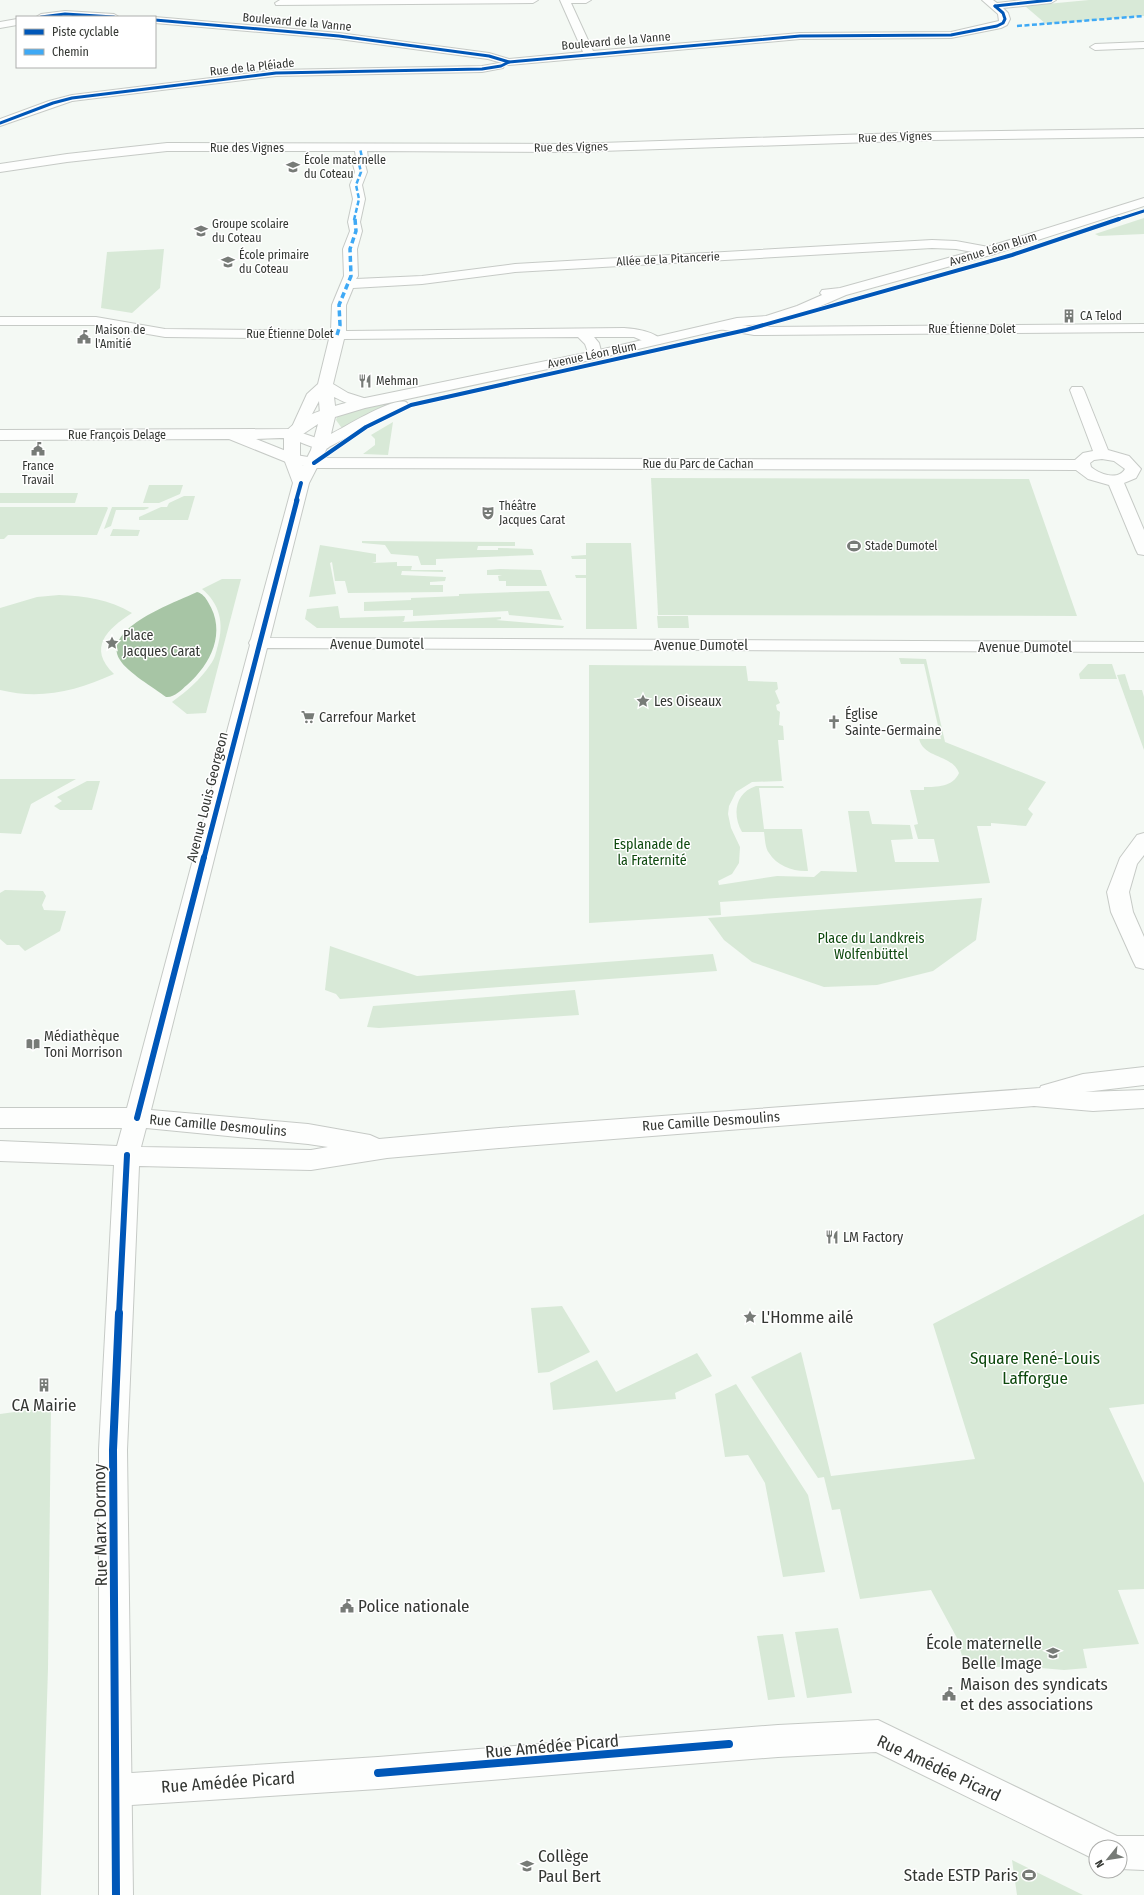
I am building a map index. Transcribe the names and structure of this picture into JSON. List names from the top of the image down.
{
  "streets": {
    "street": [
      "Boulevard de la Vanne",
      "Rue de la Pléiade",
      "Rue des Vignes",
      "Avenue Léon Blum",
      "Allée de la Pitancerie",
      "Rue Étienne Dolet",
      "Rue François Delage",
      "Rue du Parc de Cachan",
      "Avenue Dumotel",
      "Avenue Louis Georgeon",
      "Rue Camille Desmoulins",
      "Rue Marx Dormoy",
      "Rue Amédée Picard"
    ]
  },
  "crossings": [
    ["Boulevard de la Vanne", "Rue de la Pléiade"],
    ["Avenue Léon Blum", "Allée de la Pitancerie"],
    ["Avenue Léon Blum", "Rue Étienne Dolet"],
    ["Avenue Léon Blum", "Rue François Delage"],
    ["Avenue Léon Blum", "Avenue Louis Georgeon"],
    ["Rue François Delage", "Rue du Parc de Cachan"],
    ["Rue François Delage", "Avenue Louis Georgeon"],
    ["Rue du Parc de Cachan", "Avenue Louis Georgeon"],
    ["Avenue Dumotel", "Avenue Louis Georgeon"],
    ["Avenue Louis Georgeon", "Rue Camille Desmoulins"],
    ["Avenue Louis Georgeon", "Rue Marx Dormoy"],
    ["Rue Camille Desmoulins", "Rue Marx Dormoy"],
    ["Rue Marx Dormoy", "Rue Amédée Picard"]
  ],
  "parks": ["Esplanade de la Fraternité", "Place du Landkreis Wolfenbüttel", "Square René-Louis Lafforgue"],
  "places": {
    "school or university": [
      "École maternelle du Coteau",
      "Groupe scolaire du Coteau",
      "École primaire du Coteau",
      "École maternelle Belle Image",
      "Collège Paul Bert"
    ],
    "building": ["CA Telod", "CA Mairie"],
    "public building": [
      "Maison de l'Amitié",
      "France Travail",
      "Police nationale",
      "Maison des syndicats et des associations"
    ],
    "restaurant": ["Mehman", "LM Factory"],
    "theatre": ["Théâtre Jacques Carat"],
    "sports": ["Stade Dumotel", "Stade ESTP Paris"],
    "place": ["Place Jacques Carat", "Les Oiseaux", "L'Homme ailé"],
    "supermarket": ["Carrefour Market"],
    "church": ["Église Sainte-Germaine"],
    "library": ["Médiathèque Toni Morrison"]
  },
  "legend": ["Piste cyclable", "Chemin"],
  "north": "bottom left"
}
